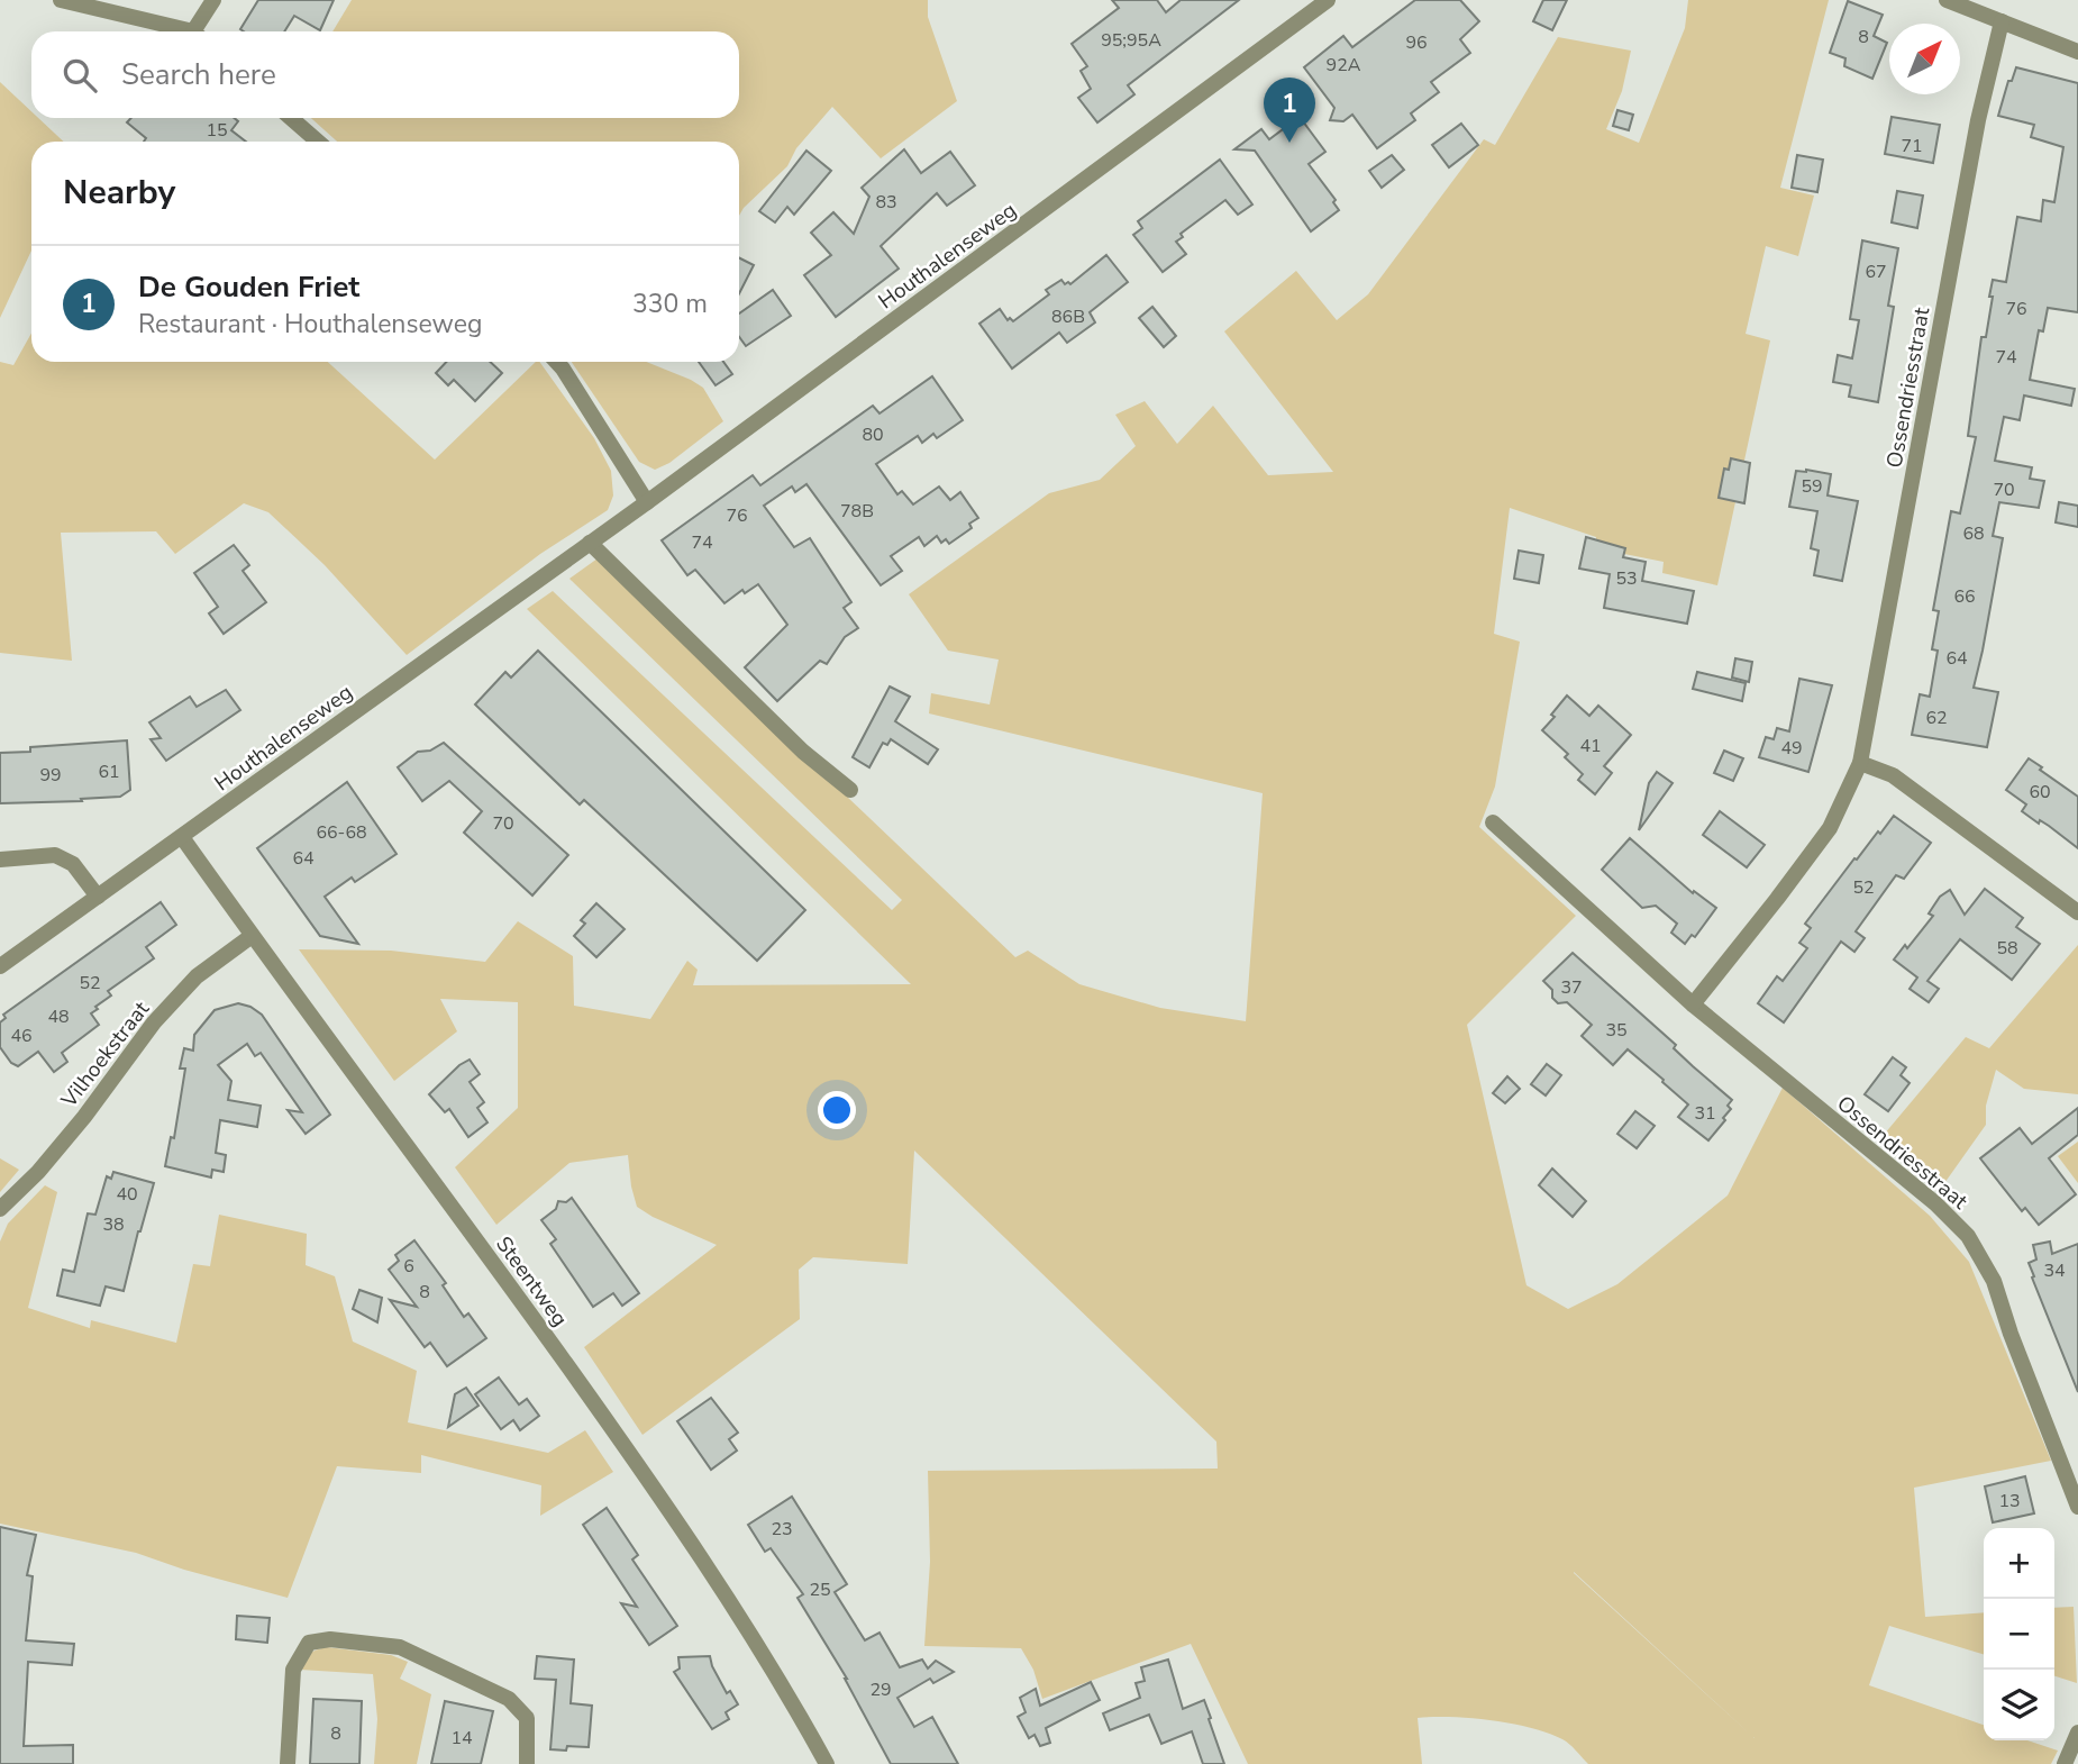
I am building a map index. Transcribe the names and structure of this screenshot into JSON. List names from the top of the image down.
{
  "streets": {
    "street": [
      "Houthalenseweg",
      "Ossendriesstraat",
      "Vilhoekstraat",
      "Steentweg"
    ]
  },
  "crossings": [
    ["Houthalenseweg", "Steentweg"],
    ["Vilhoekstraat", "Steentweg"]
  ],
  "house_numbers": [
    "8",
    "95;95A",
    "96",
    "92A",
    "15",
    "71",
    "83",
    "67",
    "76",
    "86B",
    "74",
    "80",
    "59",
    "70",
    "78B",
    "76",
    "68",
    "74",
    "53",
    "66",
    "64",
    "62",
    "41",
    "49",
    "61",
    "99",
    "60",
    "70",
    "66-68",
    "64",
    "52",
    "58",
    "52",
    "37",
    "48",
    "35",
    "46",
    "31",
    "40",
    "38",
    "6",
    "34",
    "8",
    "13",
    "23",
    "25",
    "29",
    "8",
    "14"
  ],
  "north": "top right",
  "page": {
    "search": "Search here",
    "pins": "1",
    "heading": "Nearby",
    "list": [
      {
        "mark": "1",
        "name": "De Gouden Friet",
        "note": "Restaurant · Houthalenseweg",
        "value": "330 m"
      }
    ],
    "map_buttons": ["+", "−"]
  }
}
